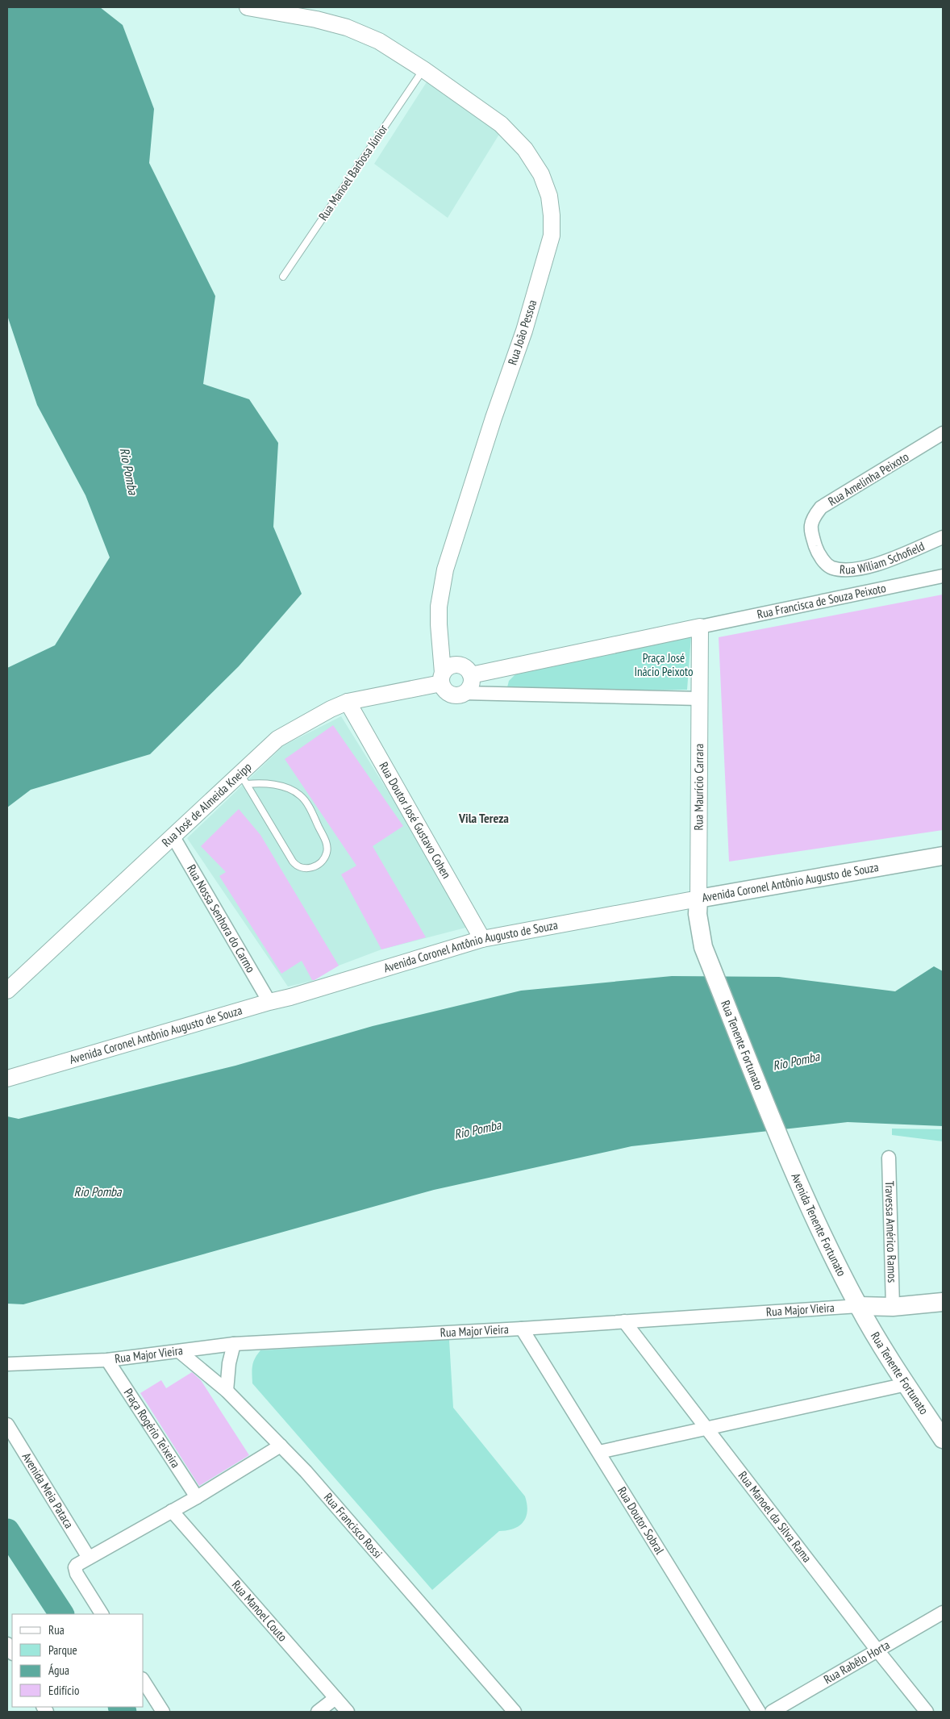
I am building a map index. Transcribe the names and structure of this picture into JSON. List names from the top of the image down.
{
  "streets": {
    "main road": [
      "Rua Maurício Carrara",
      "Avenida Coronel Antônio Augusto de Souza",
      "Rua Tenente Fortunato",
      "Avenida Tenente Fortunato",
      "Rua Major Vieira"
    ],
    "street": [
      "Rua João Pessoa",
      "Rua Amelinha Peixoto",
      "Rua Wiliam Schofield",
      "Rua Francisca de Souza Peixoto",
      "Rua José de Almeida Kneipp",
      "Rua Doutor José Gustavo Cohen",
      "Rua Nossa Senhora do Carmo",
      "Travessa Américo Ramos",
      "Praça Rogério Teixeira",
      "Avenida Meia Pataca",
      "Rua Manoel da Silva Rama",
      "Rua Doutor Sobral",
      "Rua Francisco Rossi",
      "Rua Manoel Couto",
      "Rua Rabêlo Horta"
    ],
    "lane": ["Rua Manoel Barbosa Júnior"]
  },
  "crossings": [
    ["Rua Manoel Barbosa Júnior", "Rua João Pessoa"],
    ["Rua João Pessoa", "Rua José de Almeida Kneipp"],
    ["Rua Amelinha Peixoto", "Rua Wiliam Schofield"],
    ["Rua Francisca de Souza Peixoto", "Rua Maurício Carrara"],
    ["Rua Maurício Carrara", "Avenida Coronel Antônio Augusto de Souza"],
    ["Rua Maurício Carrara", "Rua Tenente Fortunato"],
    ["Rua José de Almeida Kneipp", "Rua Doutor José Gustavo Cohen"],
    ["Rua José de Almeida Kneipp", "Rua Nossa Senhora do Carmo"],
    ["Rua Doutor José Gustavo Cohen", "Avenida Coronel Antônio Augusto de Souza"],
    ["Avenida Coronel Antônio Augusto de Souza", "Rua Nossa Senhora do Carmo"],
    ["Rua Tenente Fortunato", "Avenida Tenente Fortunato"],
    ["Rua Tenente Fortunato", "Rua Major Vieira"],
    ["Avenida Tenente Fortunato", "Rua Major Vieira"],
    ["Travessa Américo Ramos", "Rua Major Vieira"],
    ["Rua Major Vieira", "Praça Rogério Teixeira"],
    ["Rua Major Vieira", "Rua Manoel da Silva Rama"],
    ["Rua Major Vieira", "Rua Doutor Sobral"],
    ["Rua Major Vieira", "Rua Francisco Rossi"],
    ["Rua Manoel da Silva Rama", "Rua Rabêlo Horta"]
  ],
  "districts": ["Vila Tereza"],
  "water": ["Rio Pomba"],
  "parks": ["Praça José Inácio Peixoto"],
  "legend": [
    "Rua",
    "Parque",
    "Água",
    "Edifício"
  ]
}
